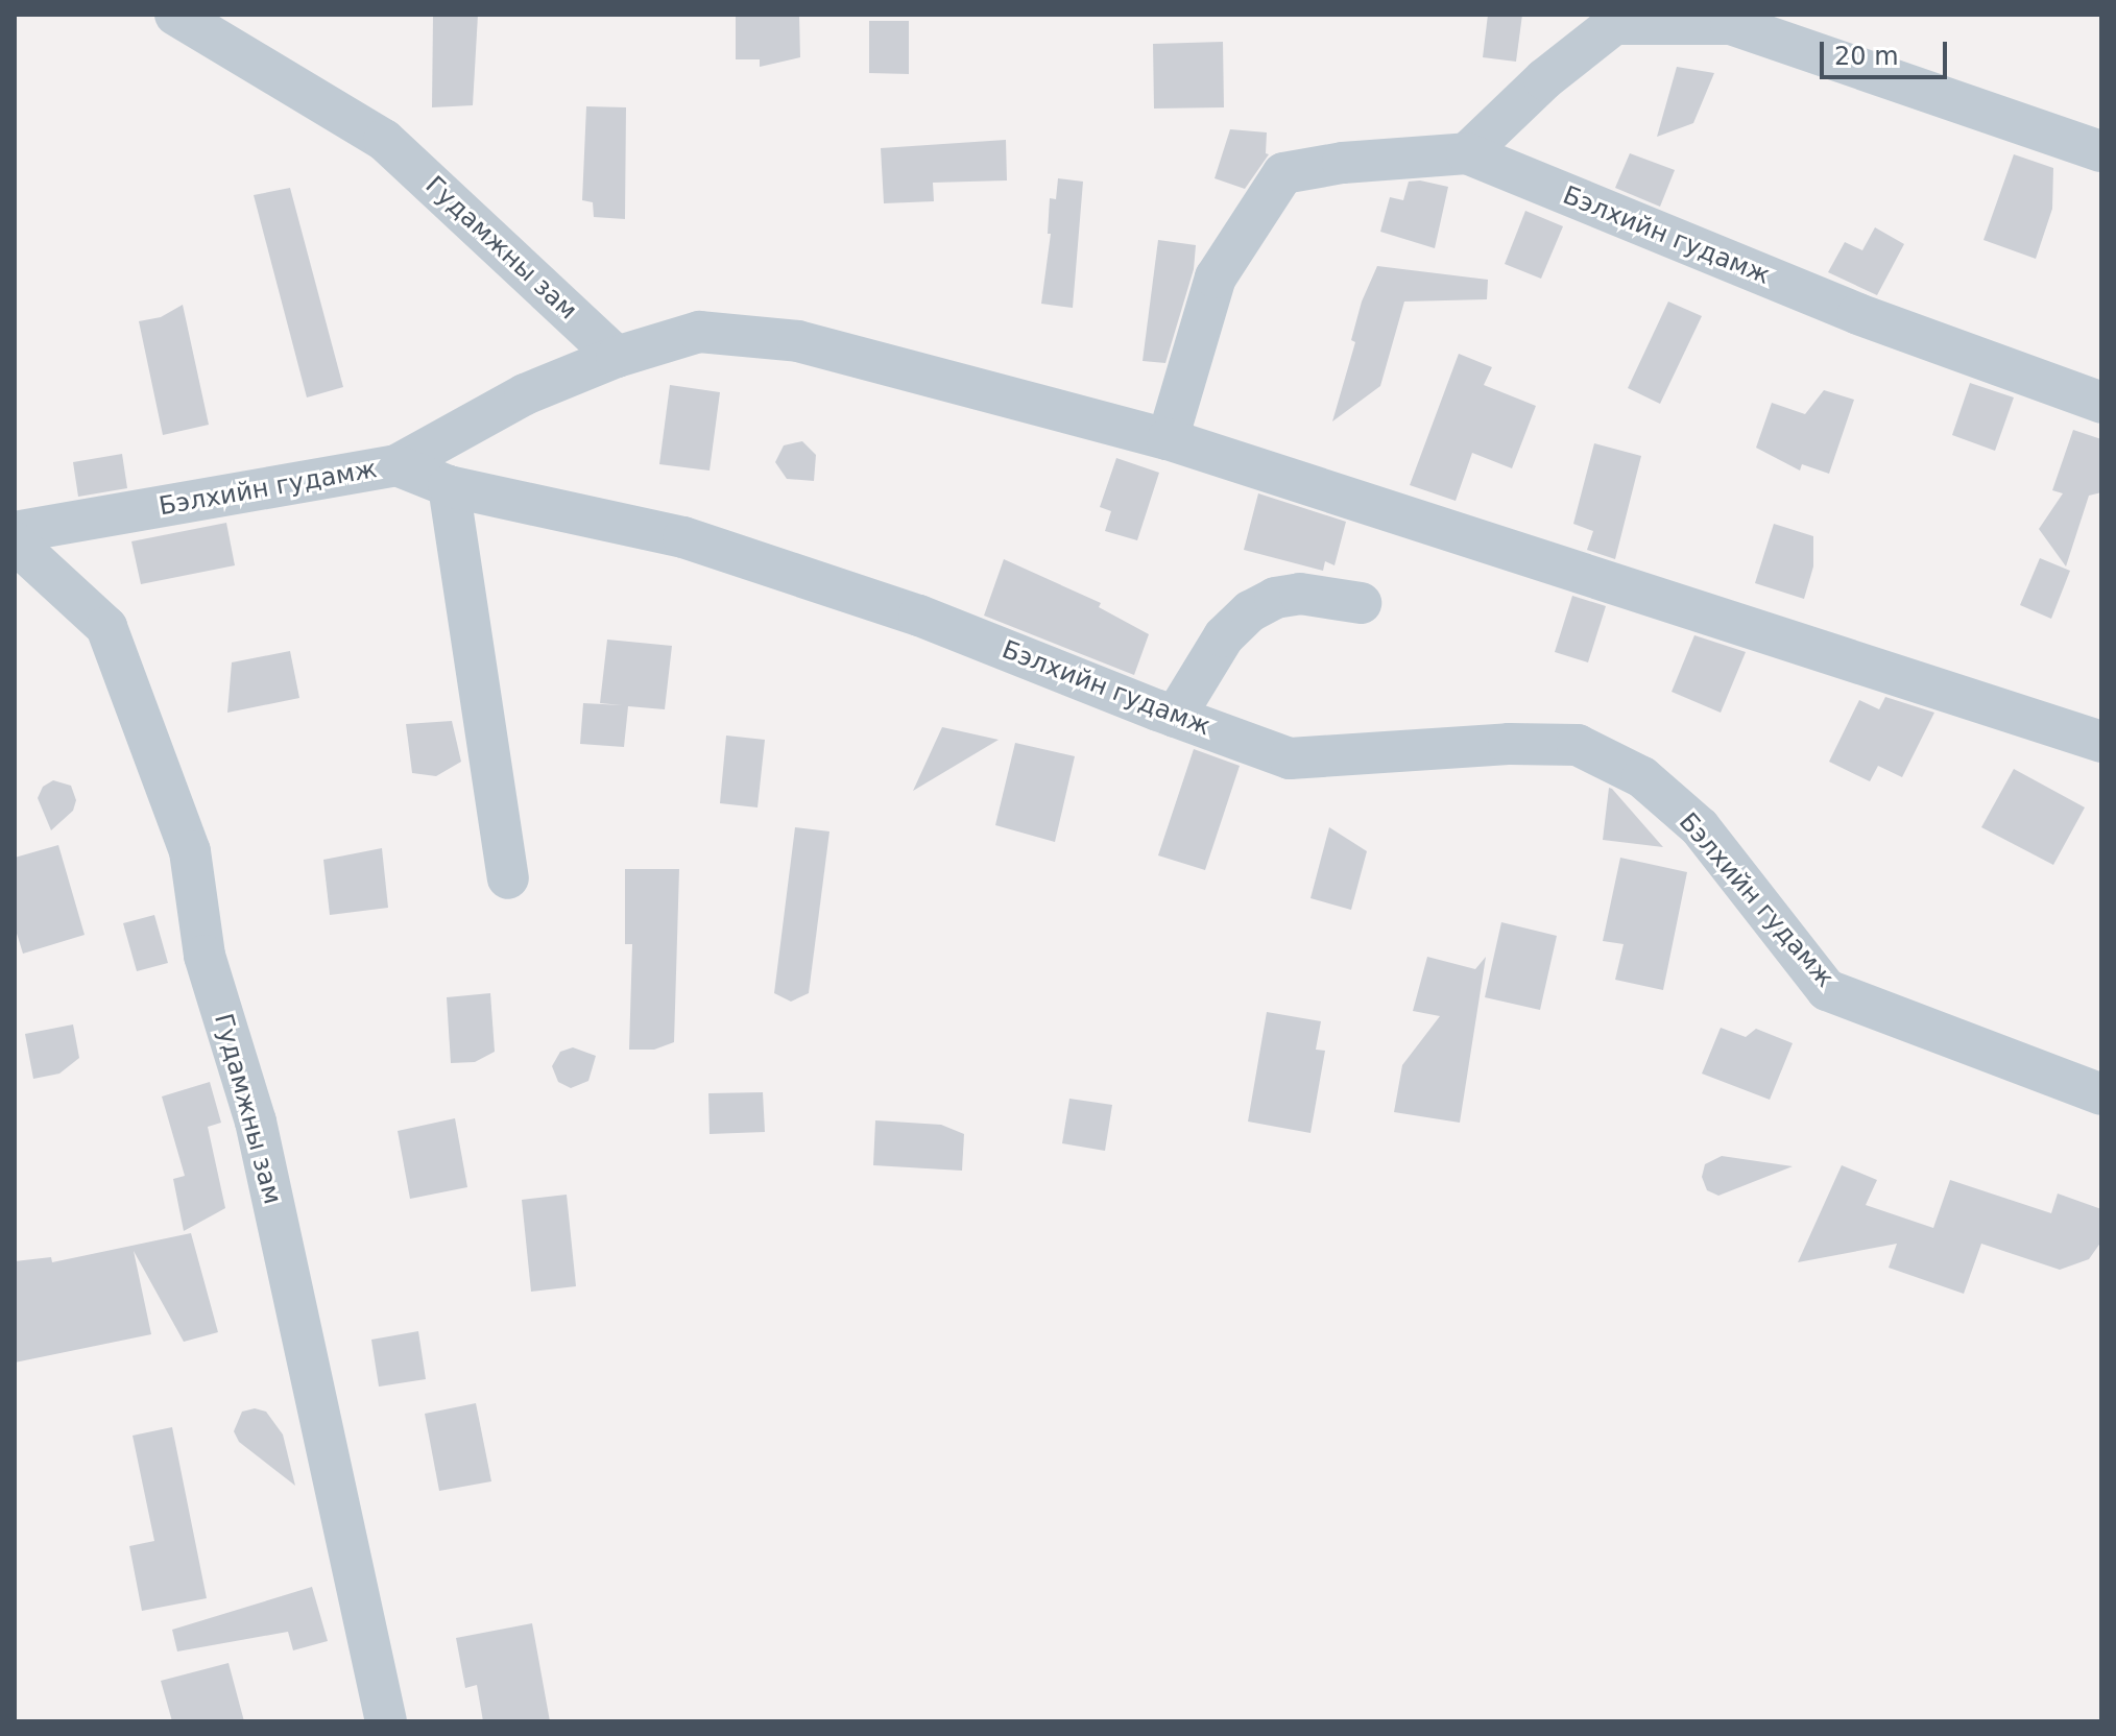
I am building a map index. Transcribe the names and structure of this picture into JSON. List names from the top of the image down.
{
  "streets": {
    "street": ["Бэлхийн гудамж", "Гудамжны зам"]
  },
  "scale_bar": "20 m"
}
